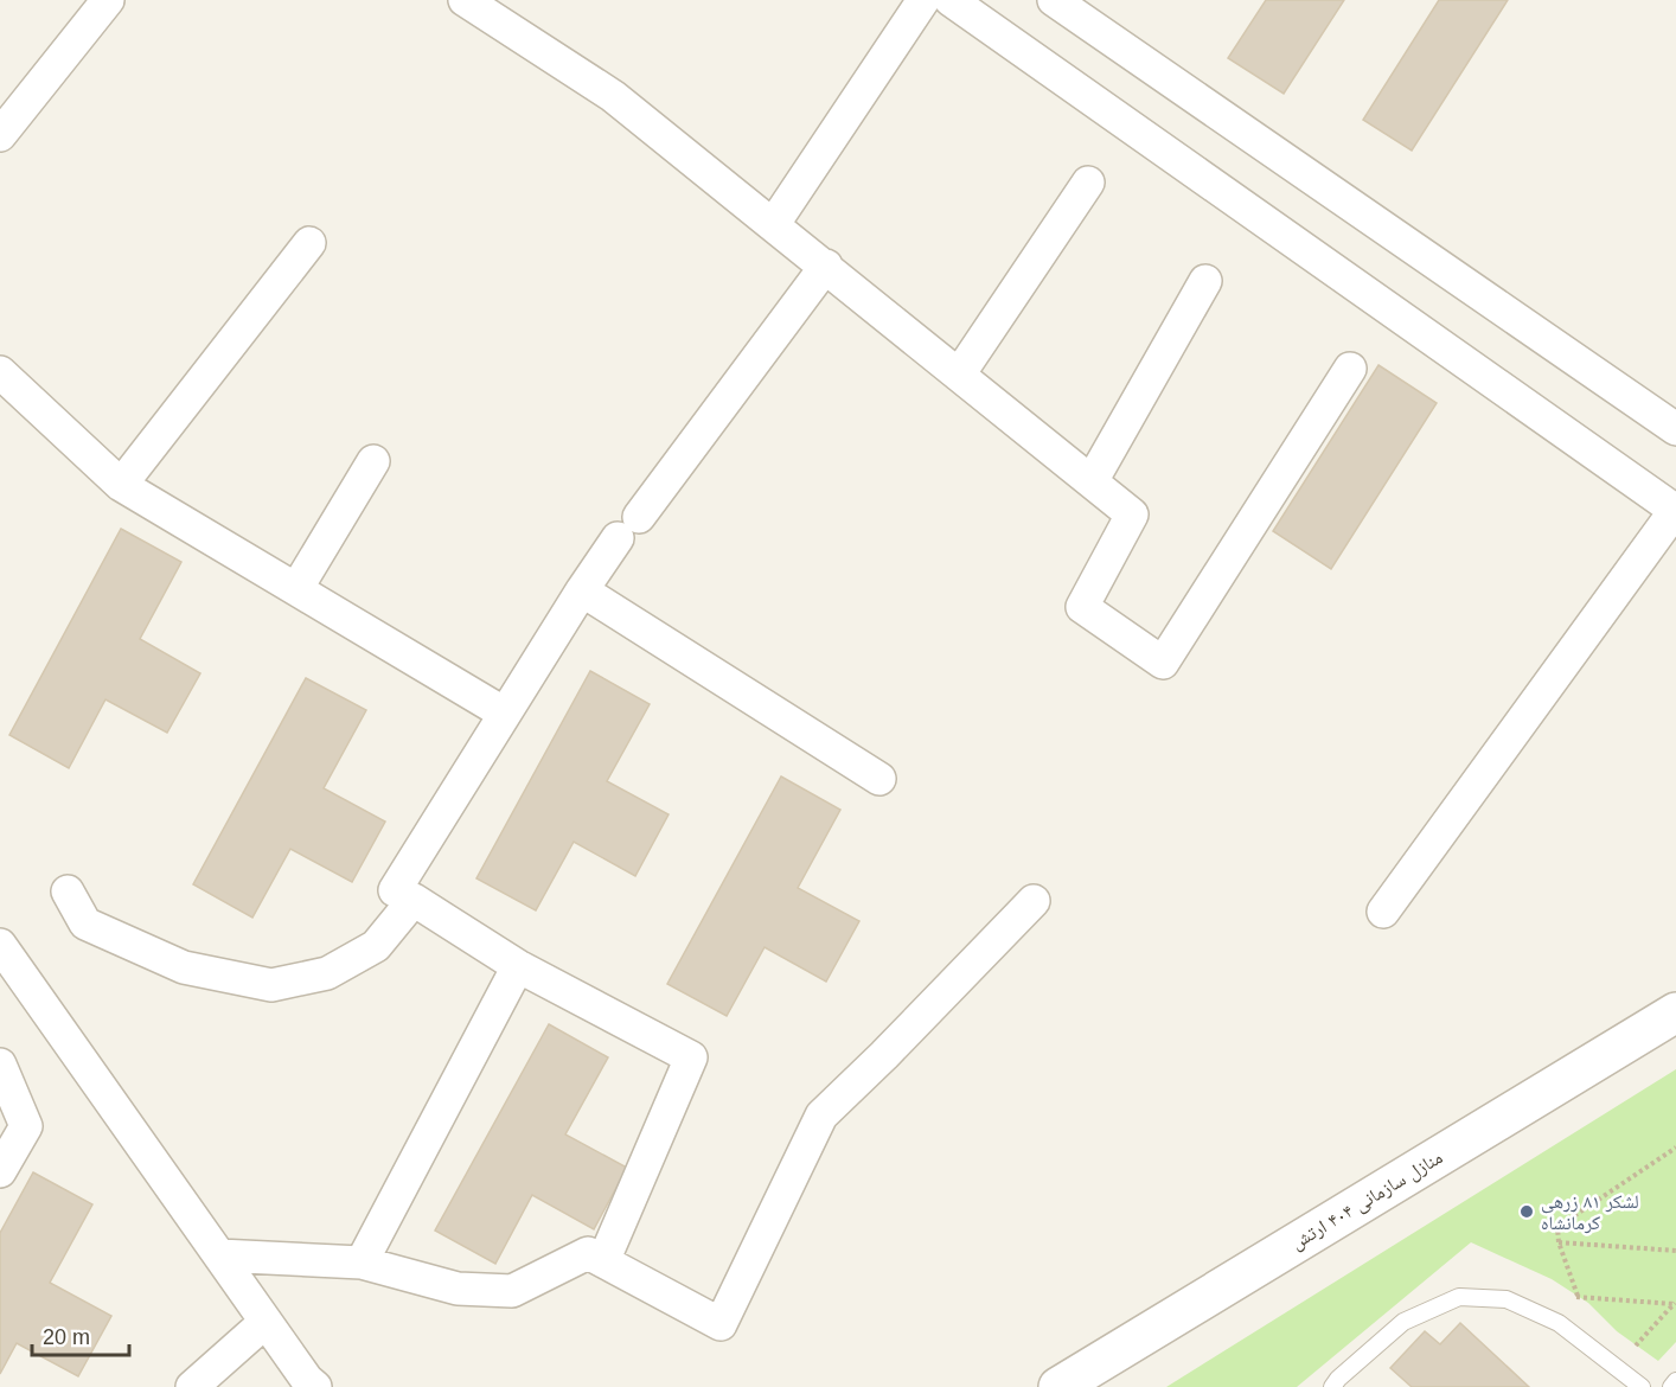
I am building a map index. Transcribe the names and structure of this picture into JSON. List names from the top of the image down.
{
  "streets": {
    "street": ["منازل سازمانی ۴۰۴ ارتش"]
  },
  "places": ["لشکر ۸۱ زرهی کرمانشاه"],
  "scale_bar": "20 m"
}
